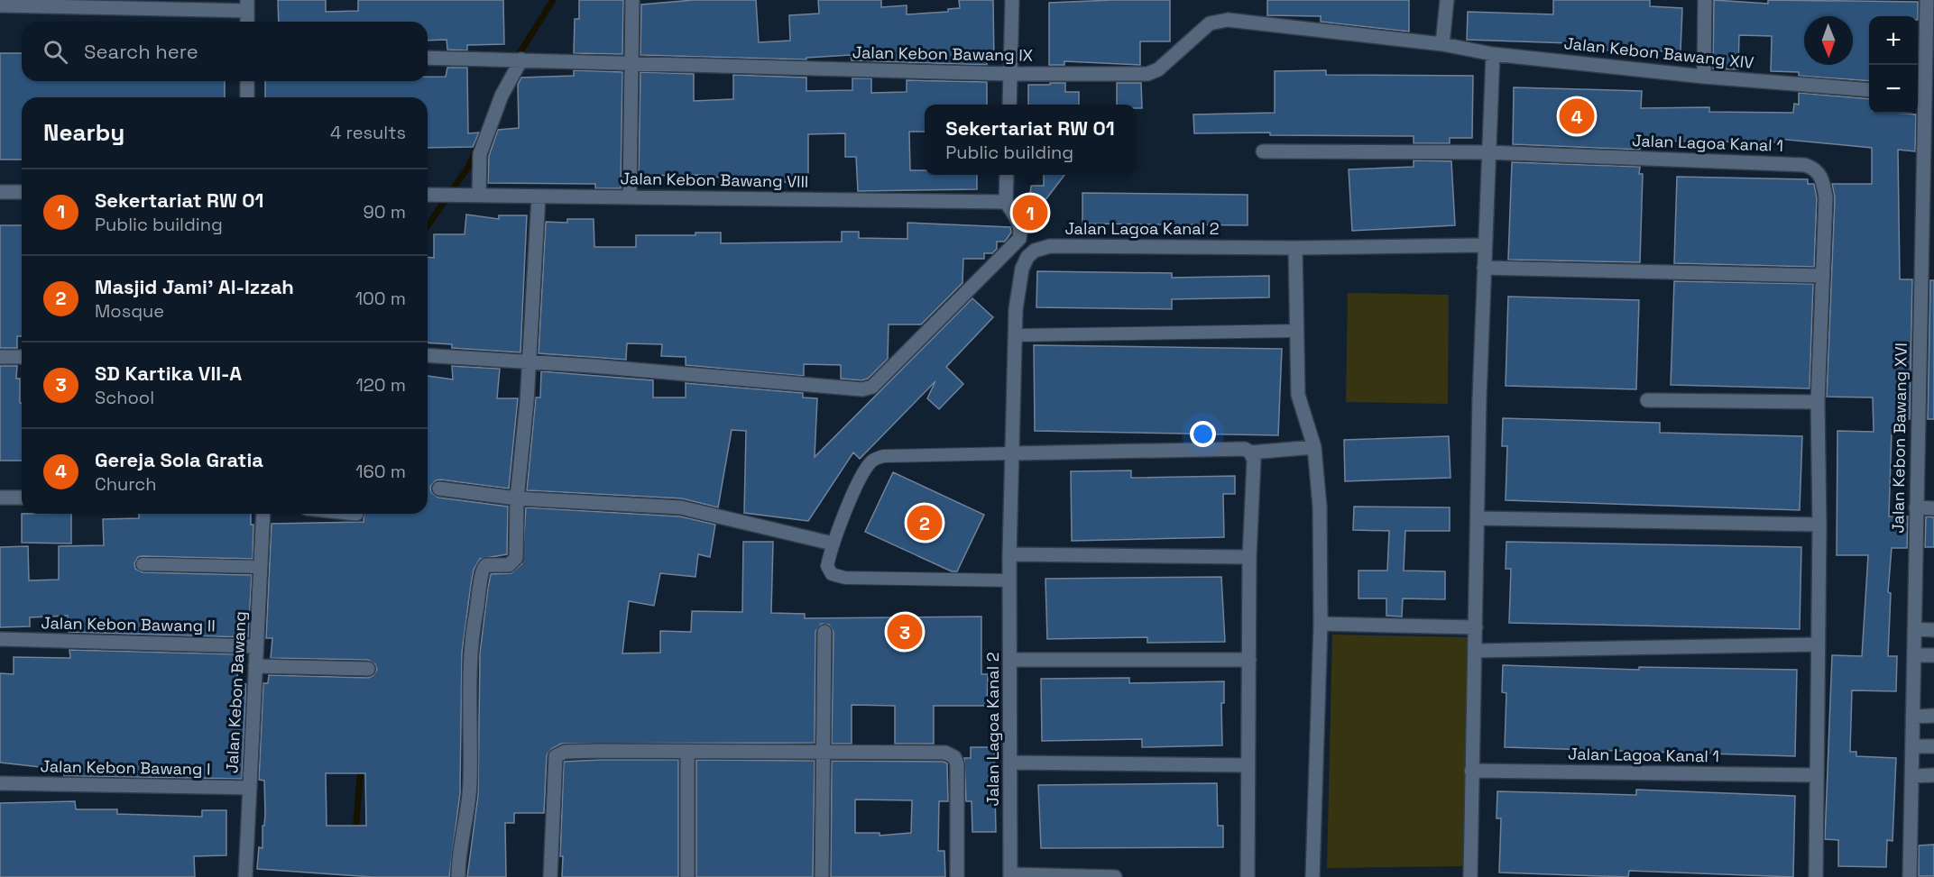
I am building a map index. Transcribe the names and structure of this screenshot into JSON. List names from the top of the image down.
{
  "streets": {
    "street": [
      "Jalan Kebon Bawang XIV",
      "Jalan Kebon Bawang IX",
      "Jalan Lagoa Kanal 1",
      "Jalan Kebon Bawang VIII",
      "Jalan Lagoa Kanal 2",
      "Jalan Kebon Bawang XVI",
      "Jalan Kebon Bawang II",
      "Jalan Kebon Bawang",
      "Jalan Kebon Bawang I"
    ]
  },
  "crossings": [
    ["Jalan Kebon Bawang XIV", "Jalan Kebon Bawang IX"],
    ["Jalan Kebon Bawang II", "Jalan Kebon Bawang"],
    ["Jalan Kebon Bawang", "Jalan Kebon Bawang I"]
  ],
  "north": "bottom",
  "page": {
    "map_buttons": ["+", "−"],
    "search": "Search here",
    "pins": [
      "4",
      "1",
      "2",
      "3"
    ],
    "heading": ["Nearby", "4 results"],
    "popup": ["Sekertariat RW 01", "Public building"],
    "list": [
      {
        "mark": "1",
        "name": "Sekertariat RW 01",
        "note": "Public building",
        "value": "90 m"
      },
      {
        "mark": "2",
        "name": "Masjid Jami' Al-Izzah",
        "note": "Mosque",
        "value": "100 m"
      },
      {
        "mark": "3",
        "name": "SD Kartika VII-A",
        "note": "School",
        "value": "120 m"
      },
      {
        "mark": "4",
        "name": "Gereja Sola Gratia",
        "note": "Church",
        "value": "160 m"
      }
    ]
  }
}
